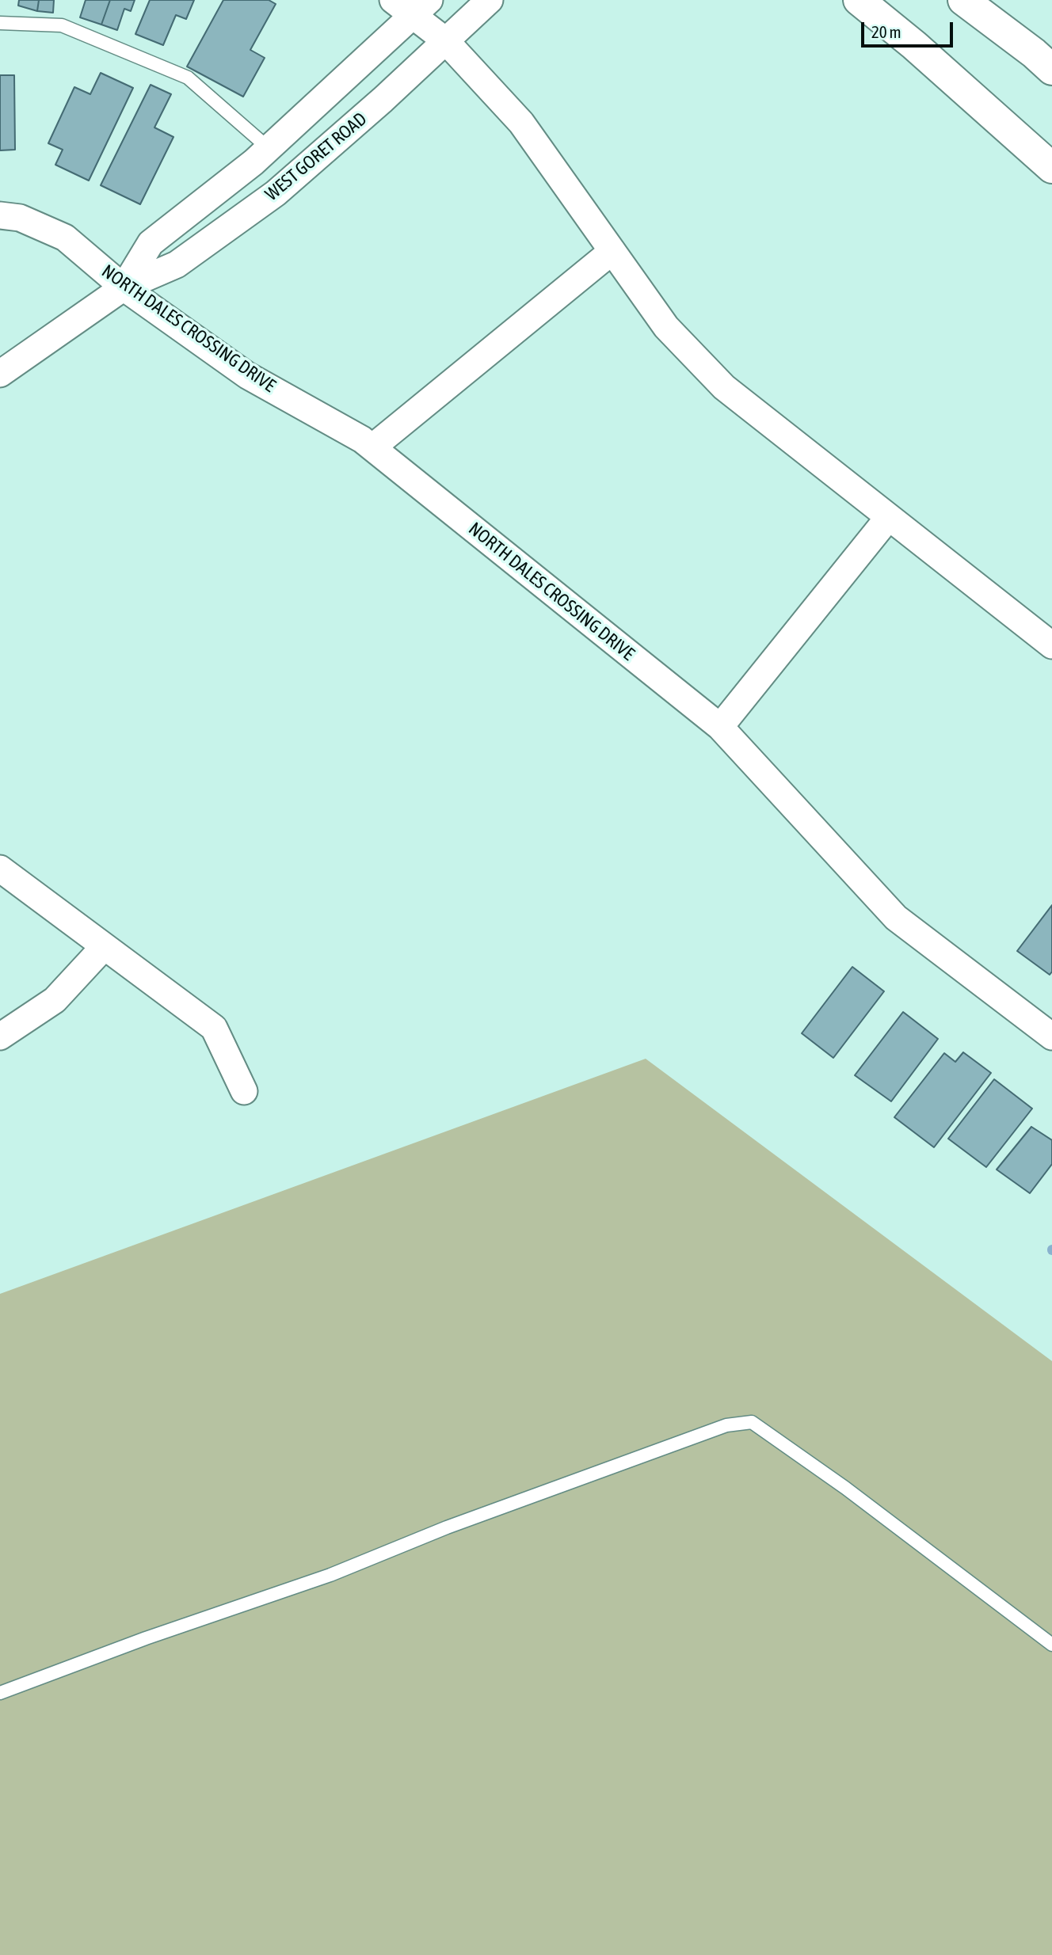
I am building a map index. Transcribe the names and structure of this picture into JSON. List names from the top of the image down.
{
  "streets": {
    "street": ["WEST GORET ROAD", "NORTH DALES CROSSING DRIVE"]
  },
  "crossings": [
    ["WEST GORET ROAD", "NORTH DALES CROSSING DRIVE"]
  ],
  "scale_bar": "20 m"
}
